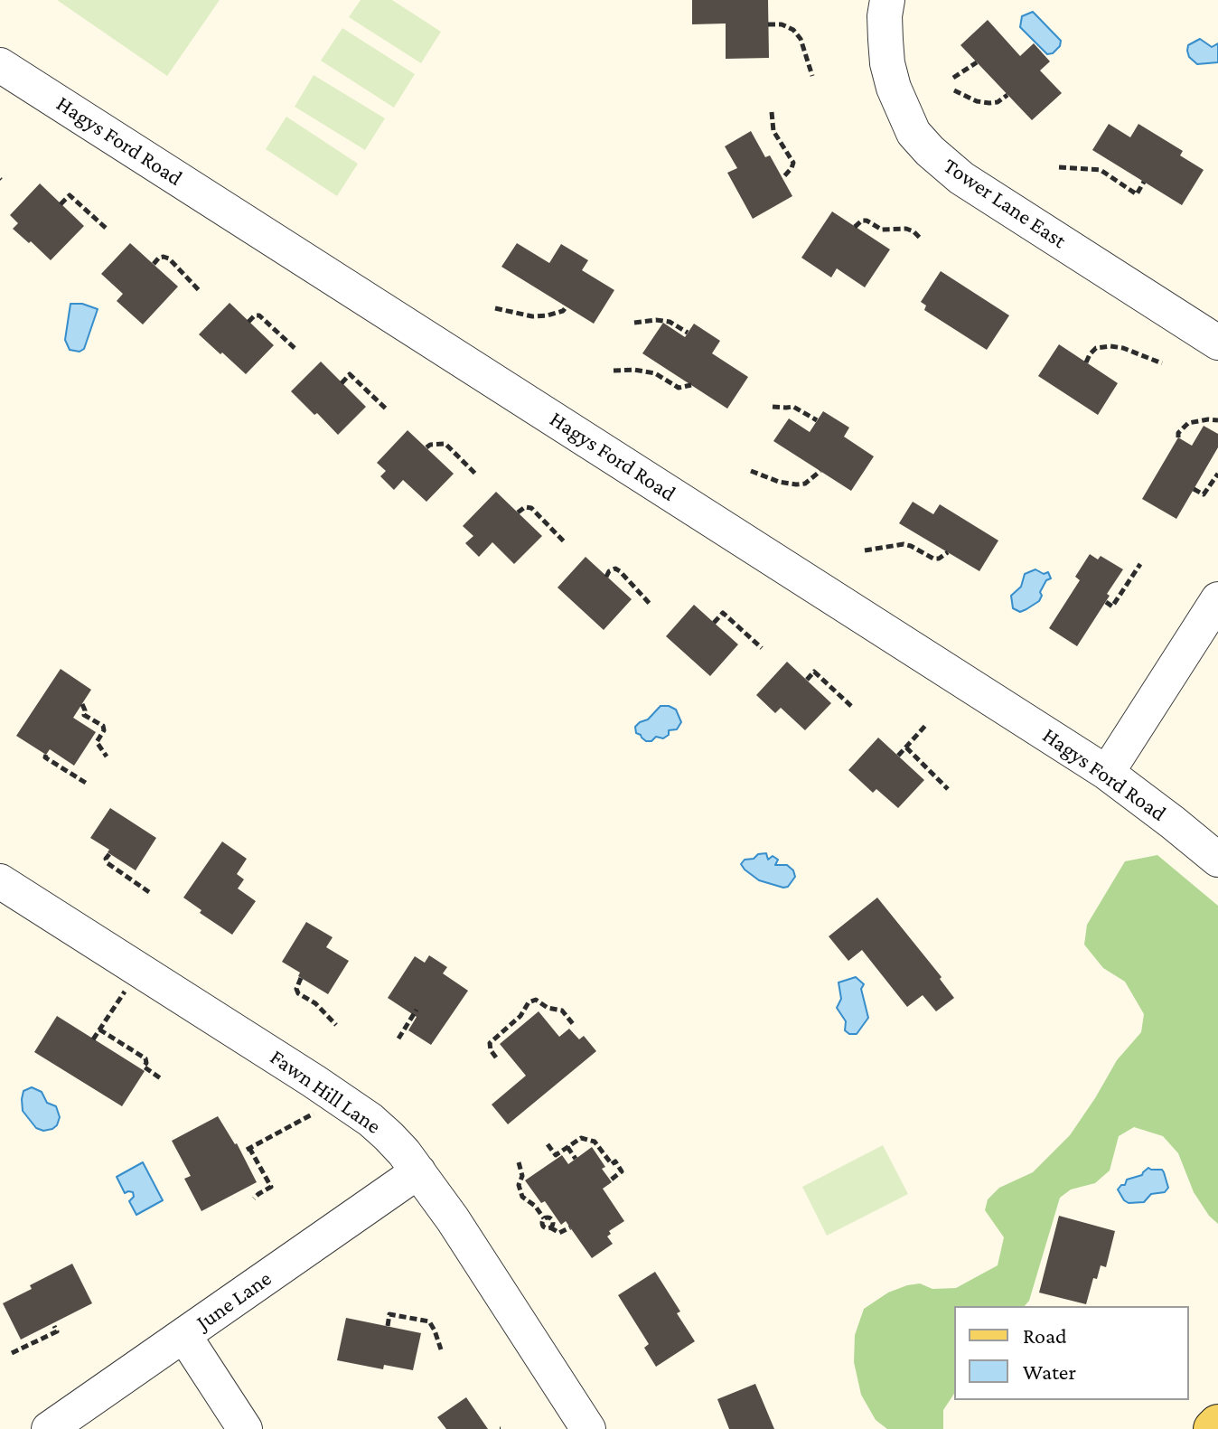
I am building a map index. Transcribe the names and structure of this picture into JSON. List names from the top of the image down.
{
  "streets": {
    "street": [
      "Hagys Ford Road",
      "Tower Lane East",
      "Fawn Hill Lane",
      "June Lane"
    ]
  },
  "crossings": [
    ["Fawn Hill Lane", "June Lane"]
  ],
  "legend": ["Road", "Water"]
}
